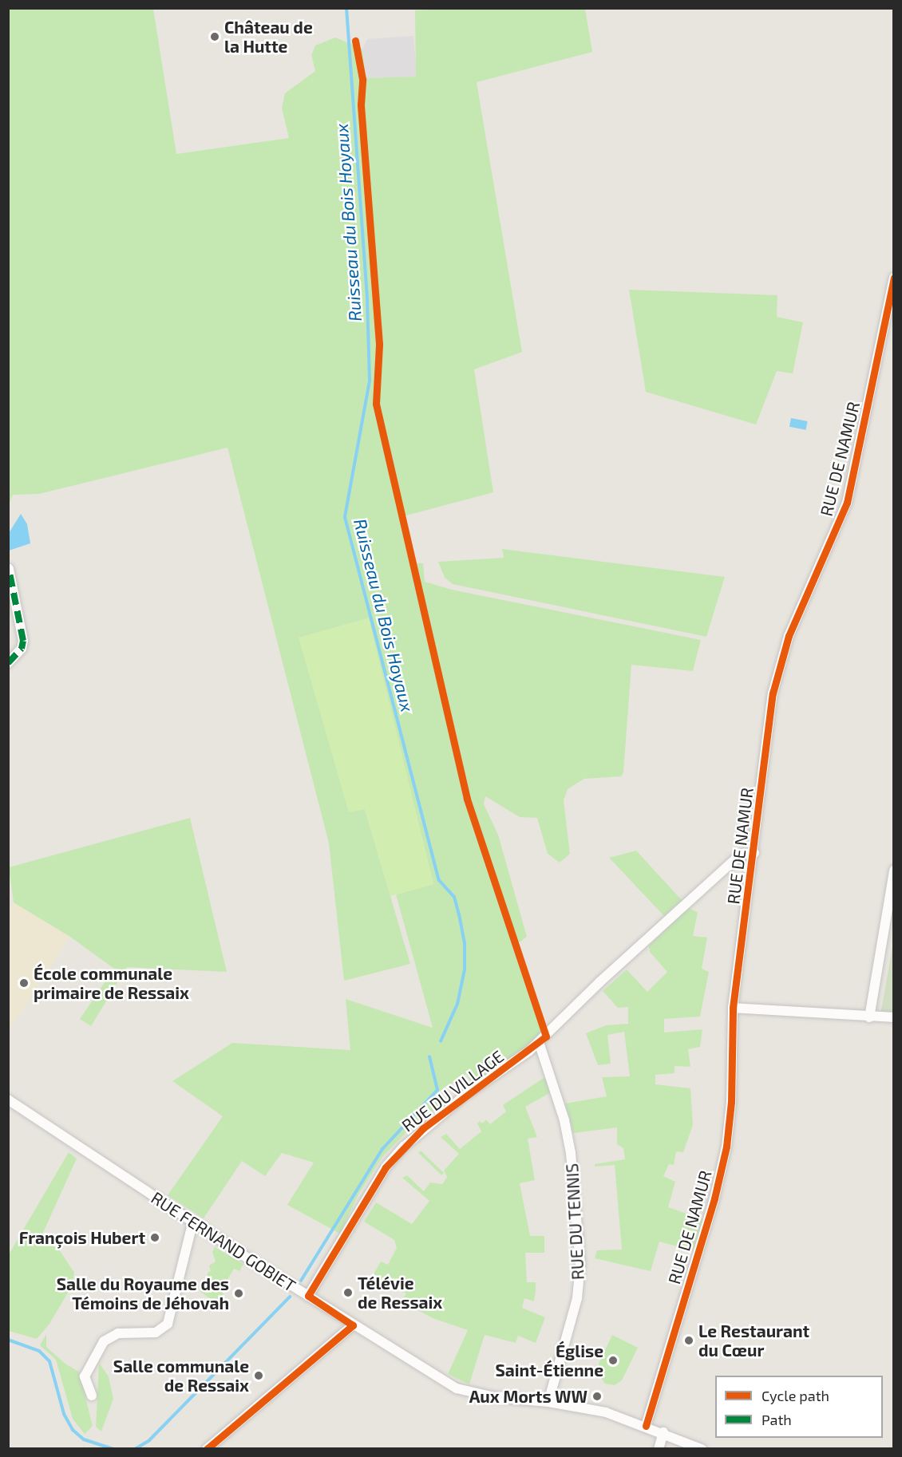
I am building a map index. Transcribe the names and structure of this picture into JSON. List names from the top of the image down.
{
  "streets": {
    "street": [
      "RUE DE NAMUR",
      "RUE DU VILLAGE",
      "RUE DU TENNIS",
      "RUE FERNAND GOBIET"
    ]
  },
  "crossings": [
    ["RUE DE NAMUR", "RUE DU VILLAGE"],
    ["RUE DE NAMUR", "RUE FERNAND GOBIET"],
    ["RUE DU VILLAGE", "RUE DU TENNIS"],
    ["RUE DU VILLAGE", "RUE FERNAND GOBIET"],
    ["RUE DU TENNIS", "RUE FERNAND GOBIET"]
  ],
  "water": ["Ruisseau du Bois Hoyaux"],
  "places": [
    "Château de la Hutte",
    "École communale primaire de Ressaix",
    "François Hubert",
    "Télévie de Ressaix",
    "Salle du Royaume des Témoins de Jéhovah",
    "Le Restaurant du Cœur",
    "Église Saint-Étienne",
    "Salle communale de Ressaix",
    "Aux Morts WW"
  ],
  "legend": ["Cycle path", "Path"]
}
